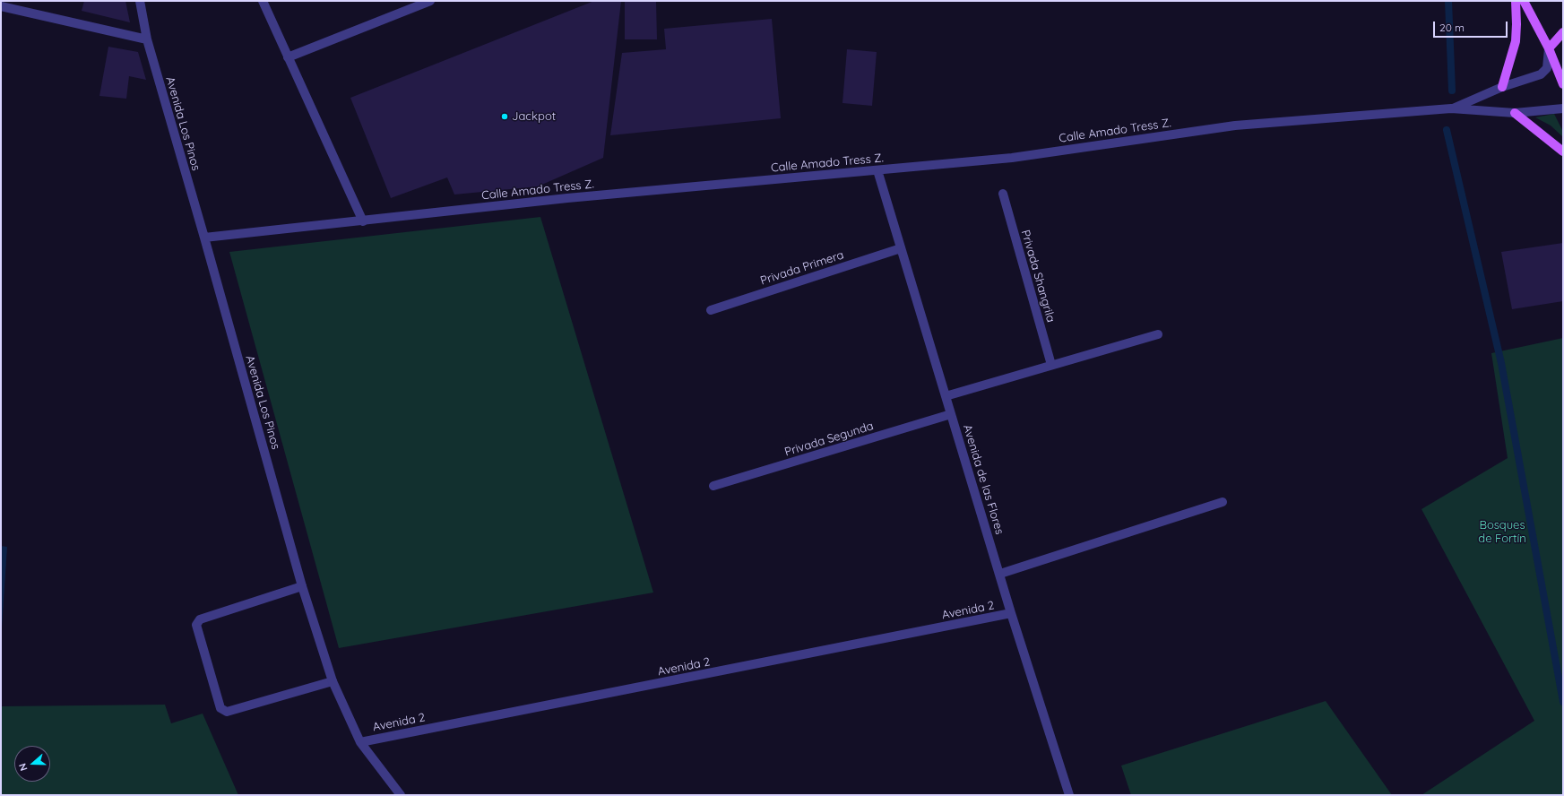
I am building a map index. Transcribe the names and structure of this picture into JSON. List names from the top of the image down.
{
  "streets": {
    "street": [
      "Avenida Los Pinos",
      "Calle Amado Tress Z.",
      "Privada Primera",
      "Privada Shangrila",
      "Privada Segunda",
      "Avenida de las Flores",
      "Avenida 2"
    ]
  },
  "crossings": [
    ["Avenida Los Pinos", "Calle Amado Tress Z."],
    ["Avenida Los Pinos", "Avenida 2"],
    ["Calle Amado Tress Z.", "Avenida de las Flores"],
    ["Privada Primera", "Avenida de las Flores"],
    ["Privada Segunda", "Avenida de las Flores"],
    ["Avenida de las Flores", "Avenida 2"]
  ],
  "parks": ["Bosques de Fortín"],
  "places": ["Jackpot"],
  "scale_bar": "20 m",
  "north": "left"
}
